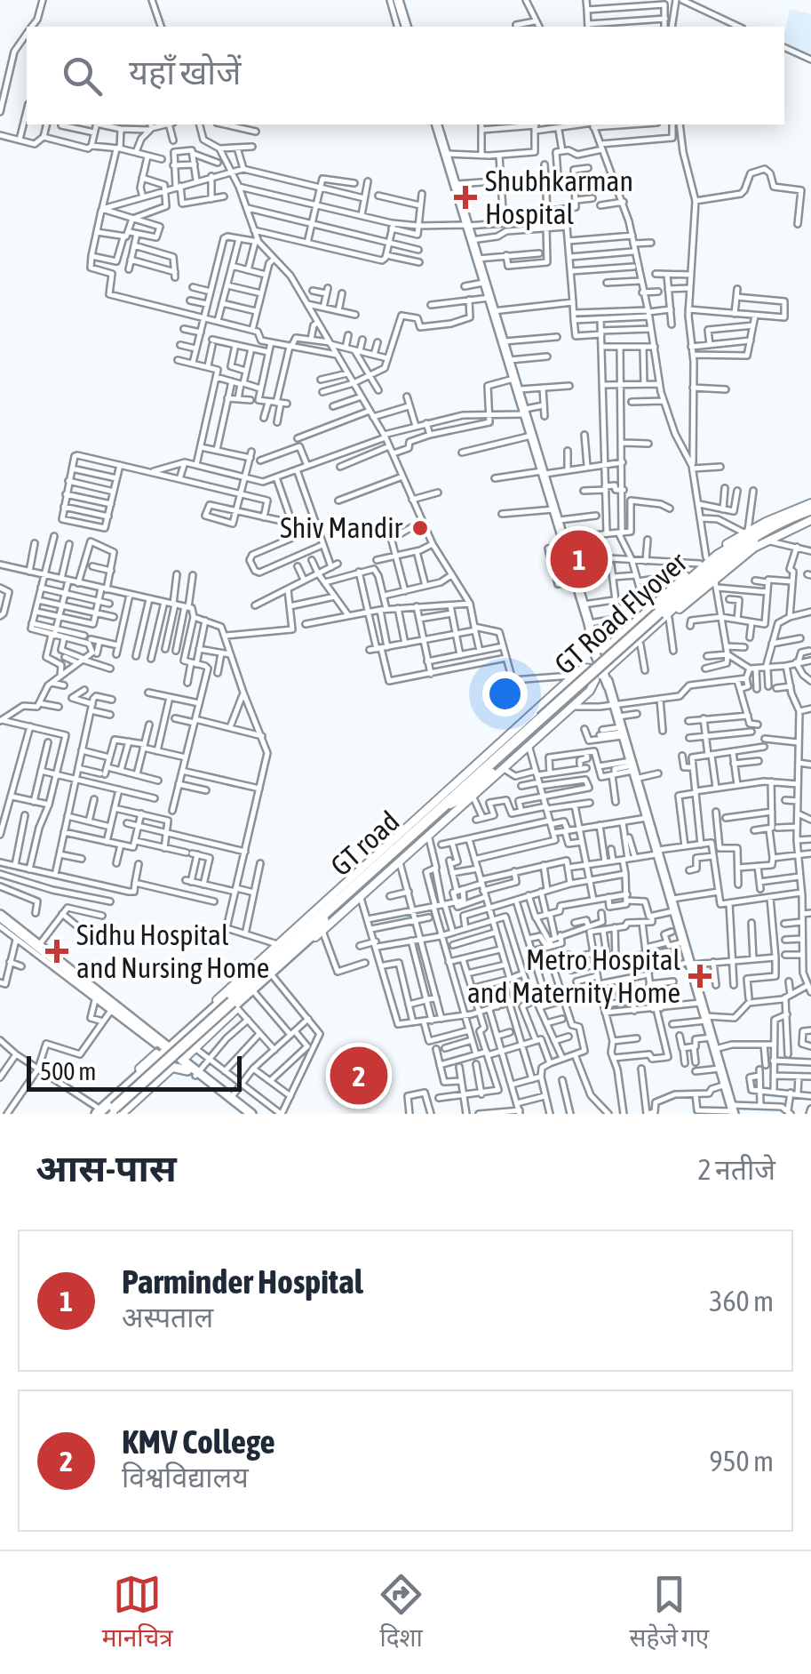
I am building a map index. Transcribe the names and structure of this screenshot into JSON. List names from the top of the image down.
{
  "streets": {
    "highway": ["GT Road Flyover", "GT road"]
  },
  "crossings": [
    ["GT Road Flyover", "GT road"]
  ],
  "places": {
    "health": ["Shubhkarman Hospital", "Sidhu Hospital and Nursing Home", "Metro Hospital and Maternity Home"],
    "other": ["Shiv Mandir"]
  },
  "scale_bar": "500 m",
  "page": {
    "search": "यहाँ खोजें",
    "pins": ["1", "2"],
    "scale": "500 m",
    "heading": ["आस-पास", "2 नतीजे"],
    "list": [
      {
        "mark": "1",
        "name": "Parminder Hospital",
        "note": "अस्पताल",
        "value": "360 m"
      },
      {
        "mark": "2",
        "name": "KMV College",
        "note": "विश्वविद्यालय",
        "value": "950 m"
      }
    ],
    "nav": ["मानचित्र", "दिशा", "सहेजे गए"]
  }
}
